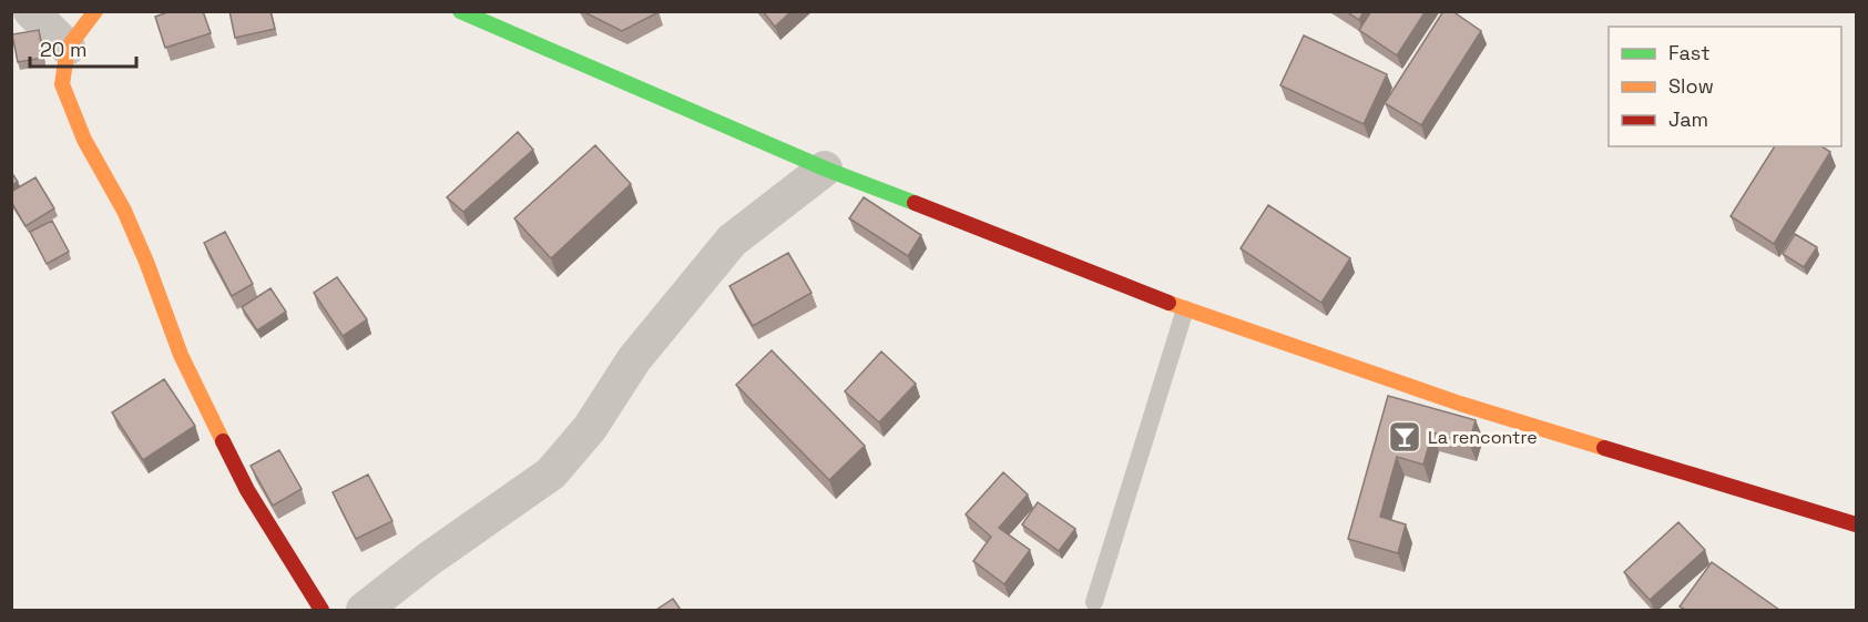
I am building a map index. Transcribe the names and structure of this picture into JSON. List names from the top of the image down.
{
  "places": {
    "bar": ["La rencontre"]
  },
  "legend": ["Fast", "Slow", "Jam"],
  "scale_bar": "20 m"
}
